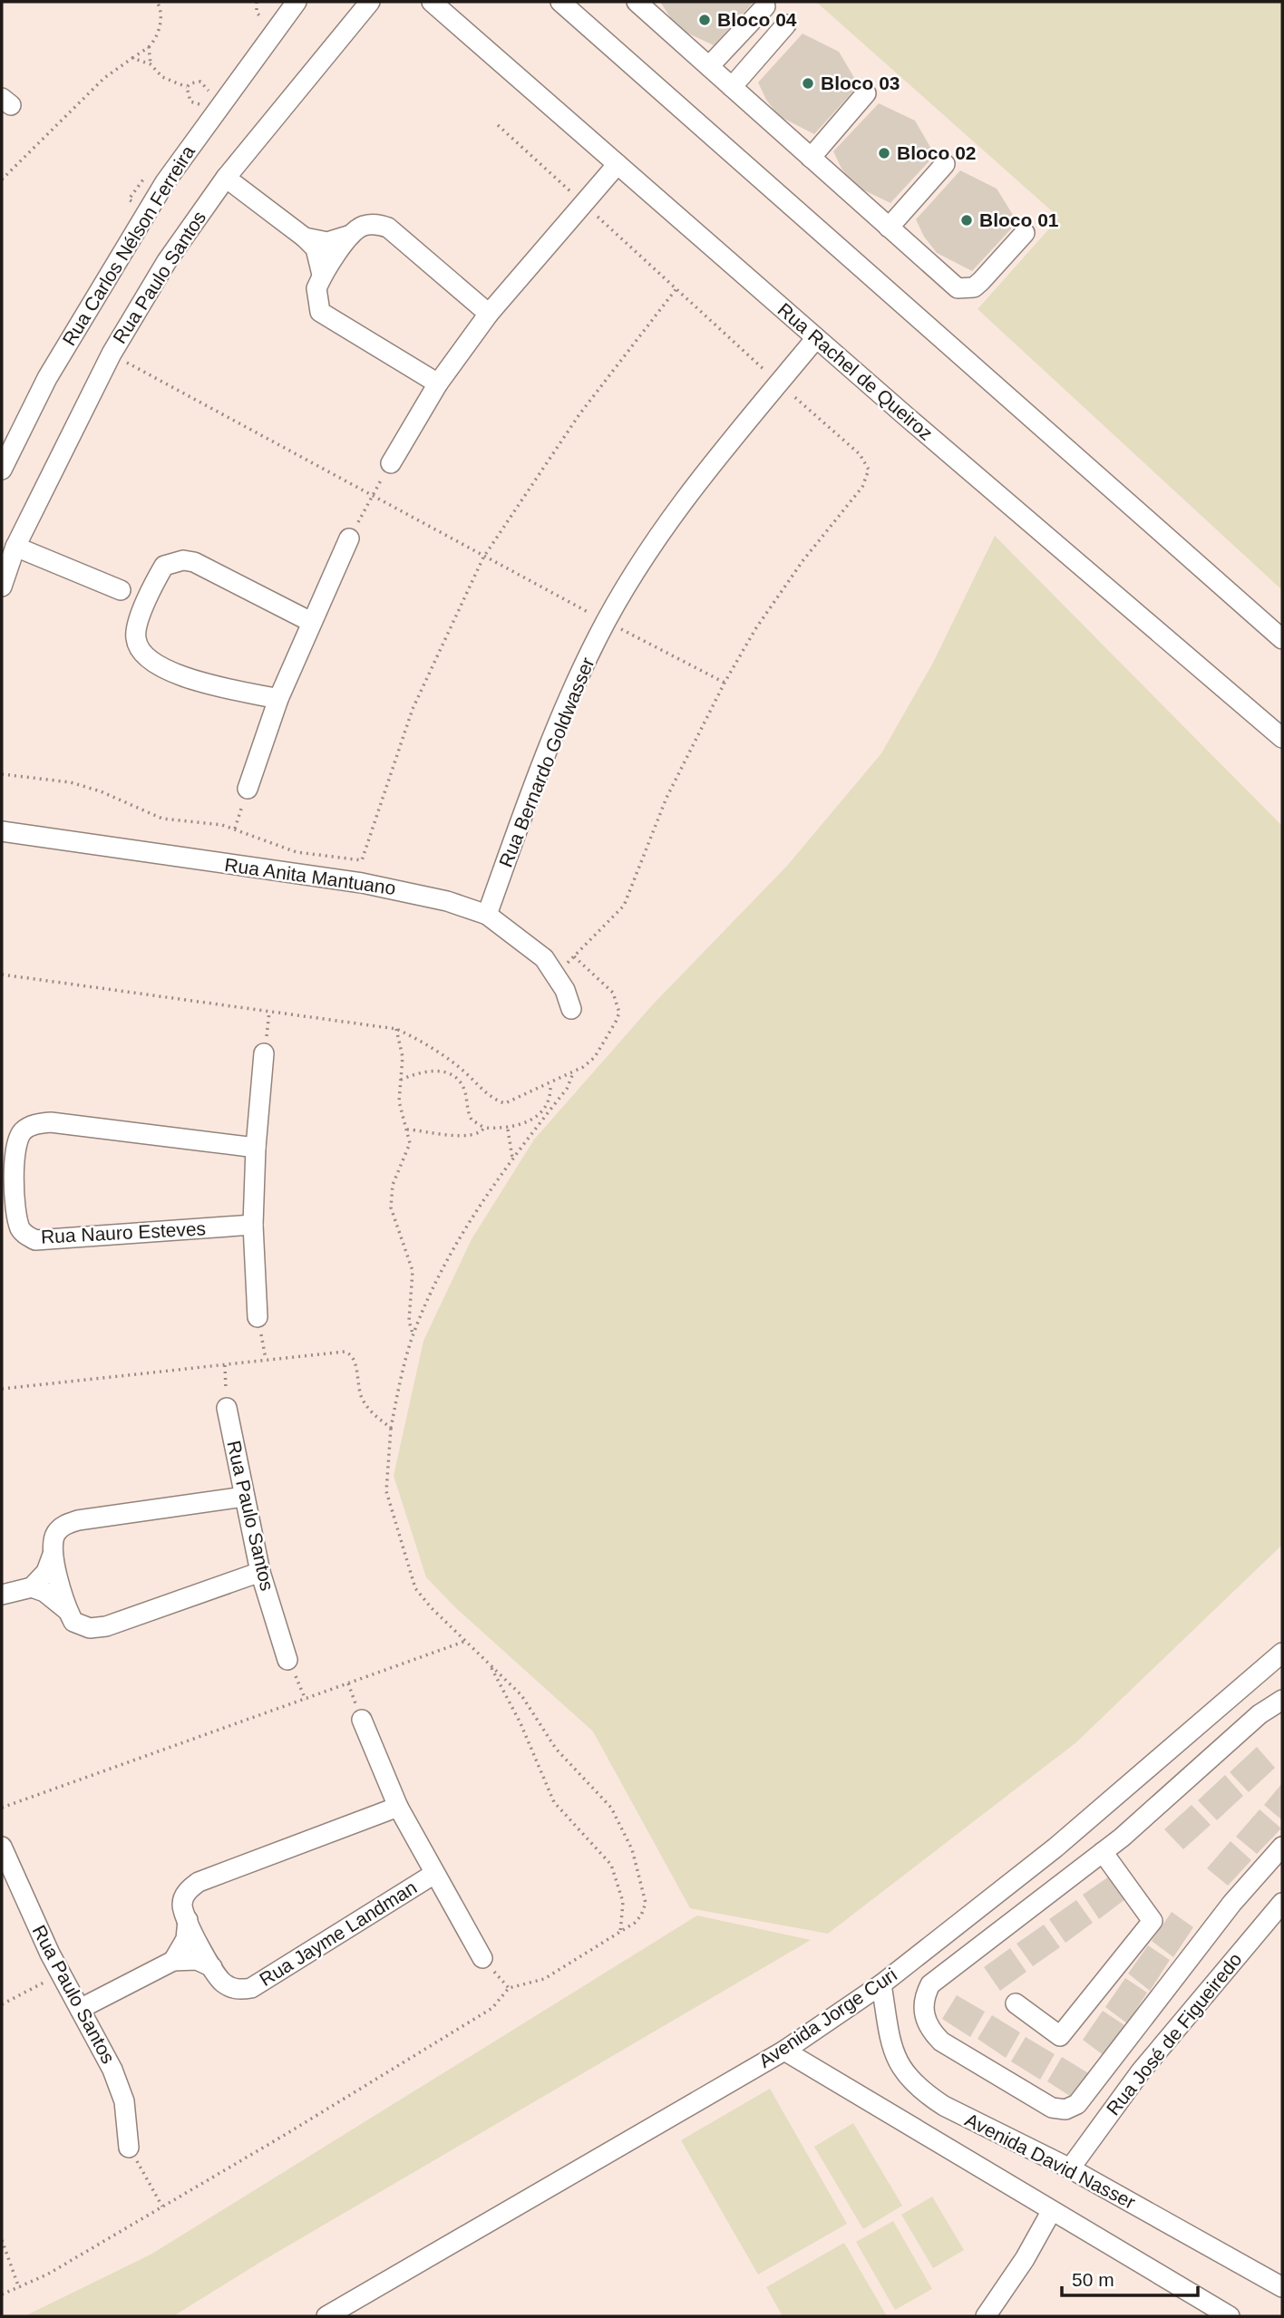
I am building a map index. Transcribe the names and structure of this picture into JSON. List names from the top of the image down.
{
  "streets": {
    "street": [
      "Rua Carlos Nélson Ferreira",
      "Rua Paulo Santos",
      "Rua Rachel de Queiroz",
      "Rua Bernardo Goldwasser",
      "Rua Anita Mantuano",
      "Rua Nauro Esteves",
      "Rua Jayme Landman",
      "Avenida Jorge Curi",
      "Rua José de Figueiredo",
      "Avenida David Nasser"
    ]
  },
  "crossings": [
    ["Rua Rachel de Queiroz", "Rua Bernardo Goldwasser"],
    ["Rua Bernardo Goldwasser", "Rua Anita Mantuano"],
    ["Avenida Jorge Curi", "Avenida David Nasser"],
    ["Rua José de Figueiredo", "Avenida David Nasser"]
  ],
  "places": [
    "Bloco 04",
    "Bloco 03",
    "Bloco 02",
    "Bloco 01"
  ],
  "scale_bar": "50 m"
}
